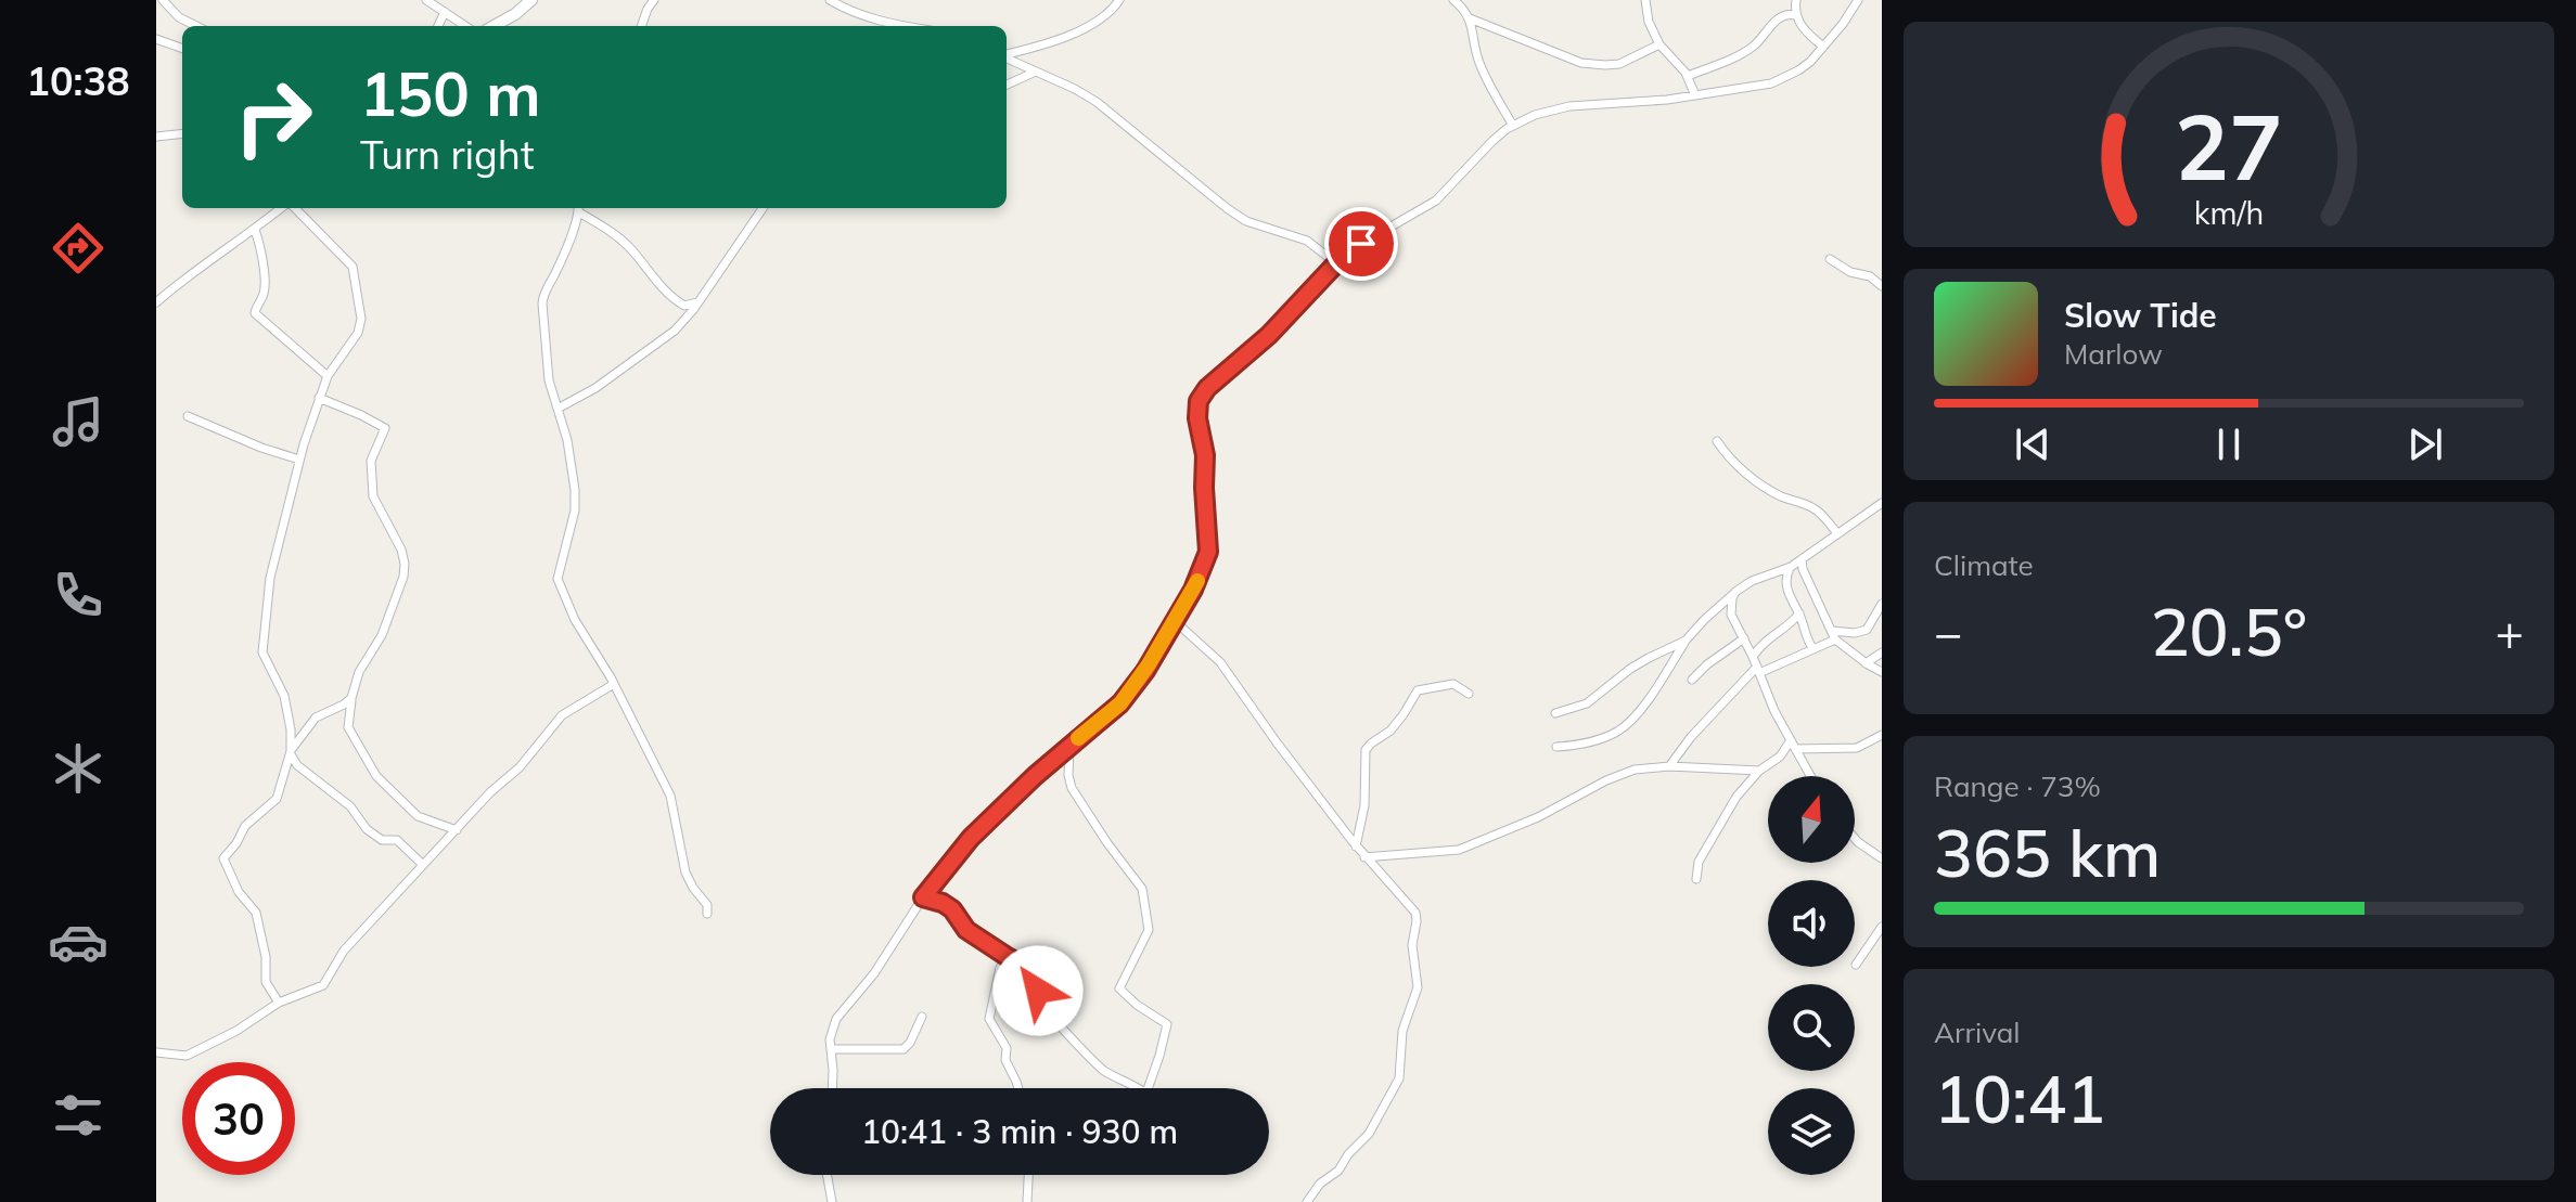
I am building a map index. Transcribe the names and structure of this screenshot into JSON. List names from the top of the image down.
{
  "north": "top",
  "page": {
    "tabs": "10:38",
    "turn": ["150 m", "Turn right"],
    "song": ["Slow Tide", "Marlow"],
    "tile": [
      "Climate",
      ["Range · 73%", "365 km"],
      ["Arrival", "10:41"]
    ],
    "heat": ["−", "20.5°", "+"],
    "limit": "30",
    "trip": "10:41 · 3 min · 930 m",
    "gauge": ["27", "km/h"]
  }
}
